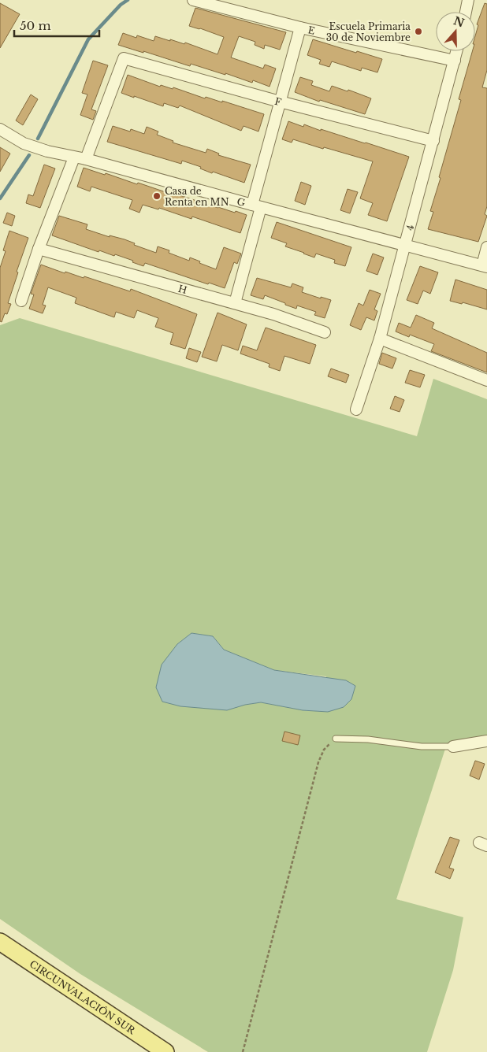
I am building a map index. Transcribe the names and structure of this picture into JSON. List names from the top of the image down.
{
  "streets": {
    "main road": ["CIRCUNVALACIÓN SUR"],
    "street": [
      "E",
      "F",
      "G",
      "4",
      "H"
    ]
  },
  "crossings": [
    ["E", "4"],
    ["F", "G"],
    ["F", "4"],
    ["G", "4"]
  ],
  "places": ["Escuela Primaria 30 de Noviembre", "Casa de Renta en MN"],
  "scale_bar": "50 m",
  "north": "top"
}
